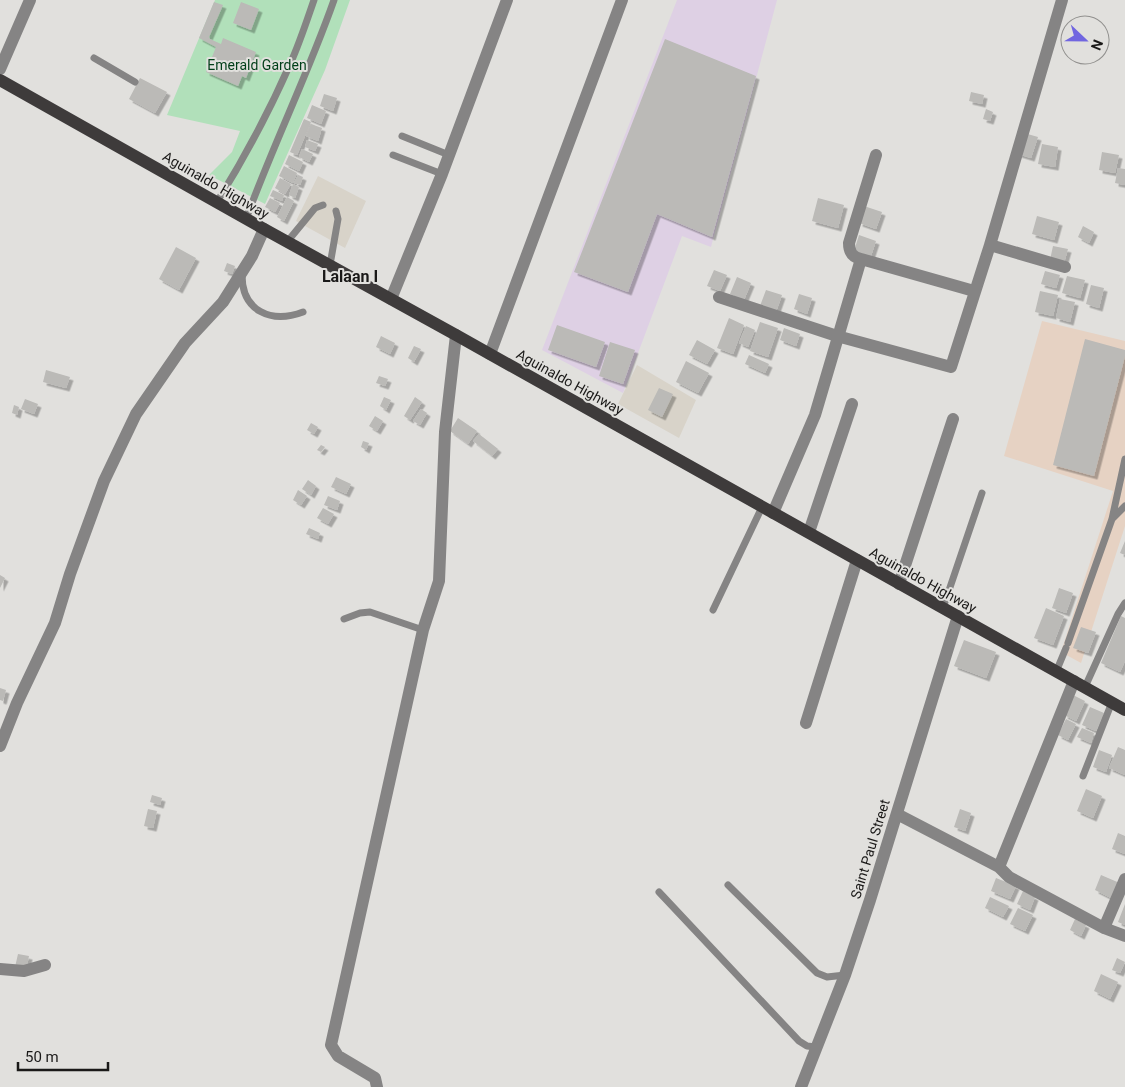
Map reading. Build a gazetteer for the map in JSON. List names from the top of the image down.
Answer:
{
  "streets": {
    "main road": ["Aguinaldo Highway"],
    "street": ["Saint Paul Street"]
  },
  "crossings": [
    ["Aguinaldo Highway", "Saint Paul Street"]
  ],
  "districts": ["Lalaan I"],
  "parks": ["Emerald Garden"],
  "scale_bar": "50 m",
  "north": "right"
}
